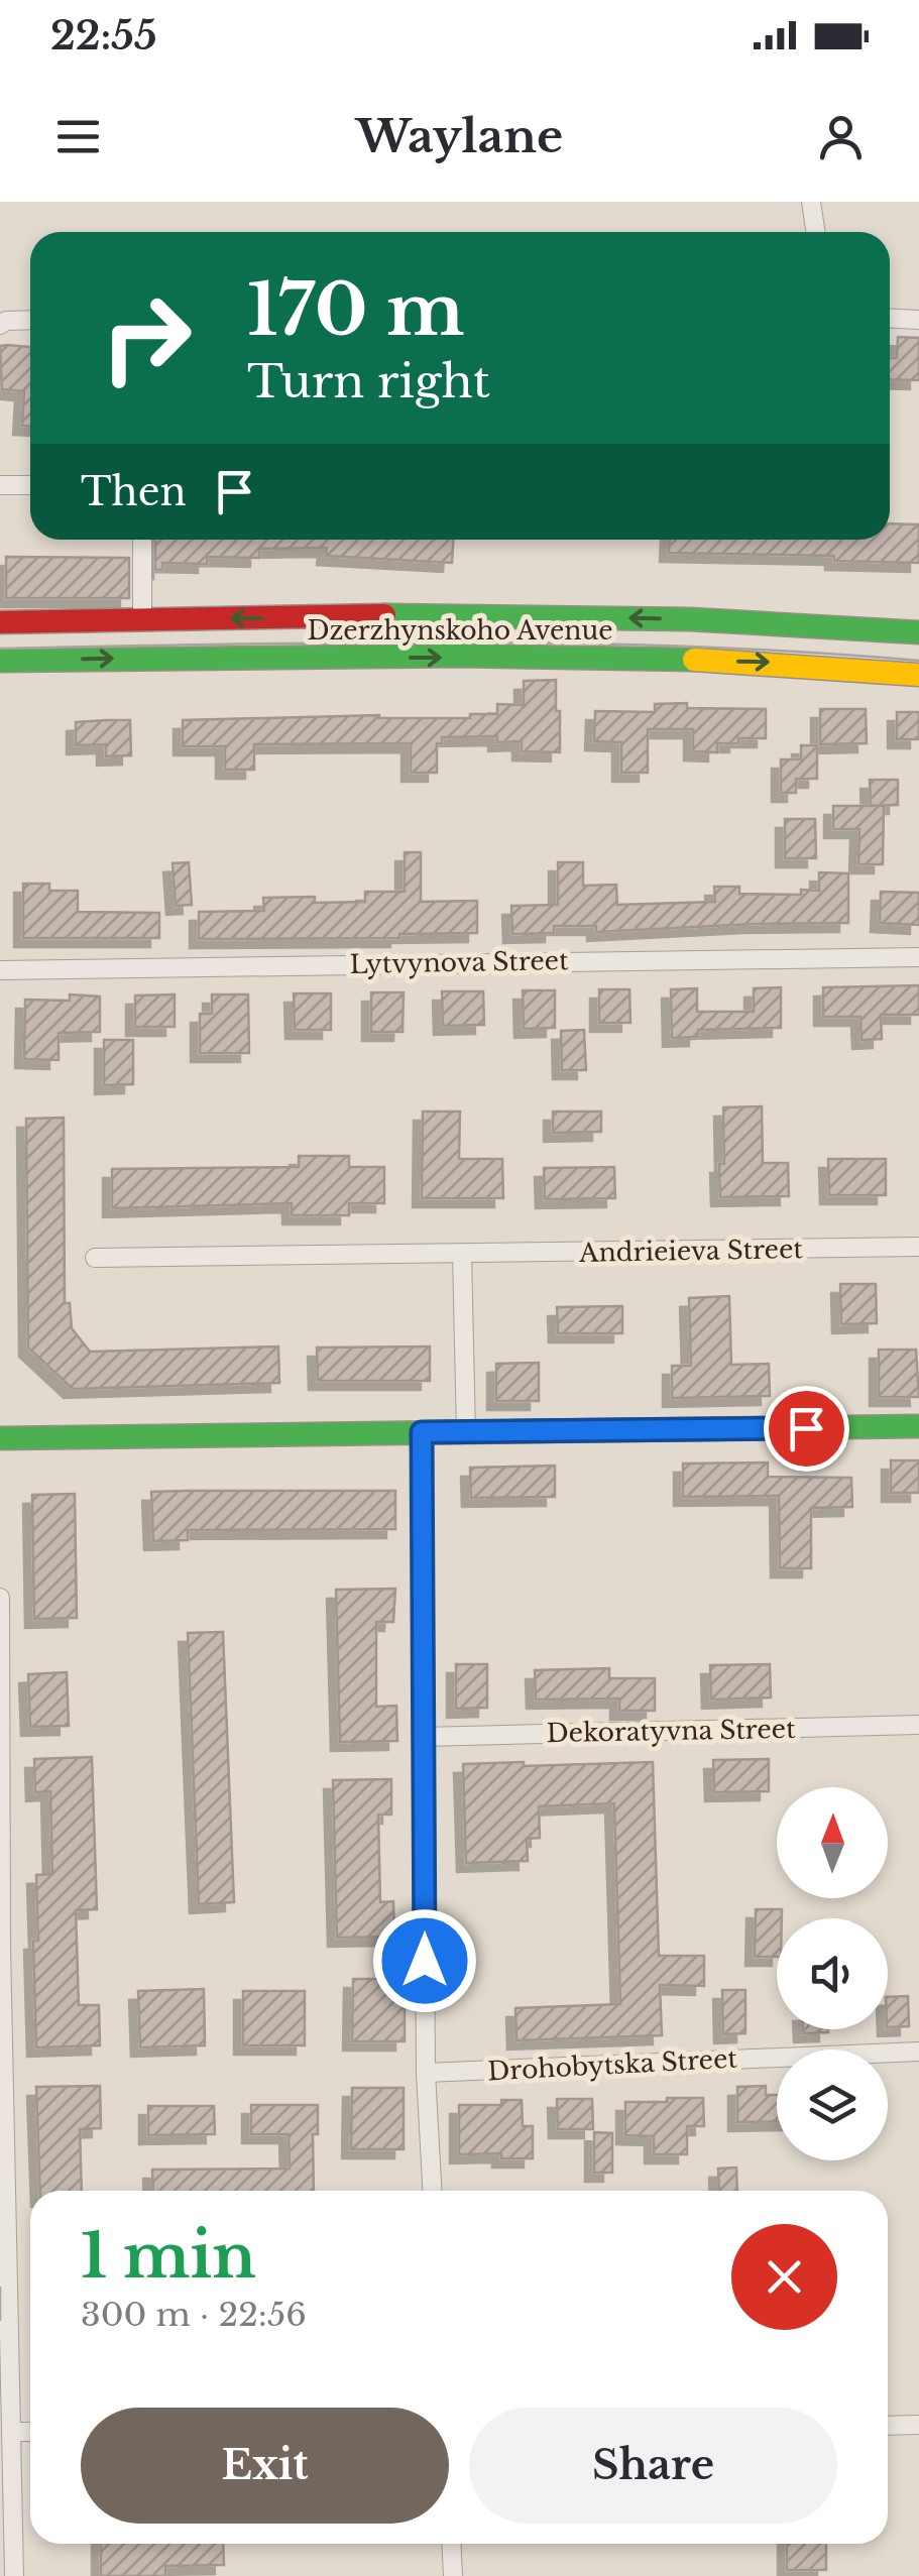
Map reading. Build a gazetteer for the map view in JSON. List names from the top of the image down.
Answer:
{
  "streets": {
    "street": [
      "Dzerzhynskoho Avenue",
      "Lytvynova Street",
      "Andrieieva Street",
      "Dekoratyvna Street",
      "Drohobytska Street"
    ]
  },
  "north": "top",
  "page": {
    "status": "22:55",
    "header": "Waylane",
    "turn": ["170 m", "Turn right"],
    "then": "Then",
    "heading": ["1 min", "300 m · 22:56"],
    "buttons": ["Exit", "Share"]
  }
}
